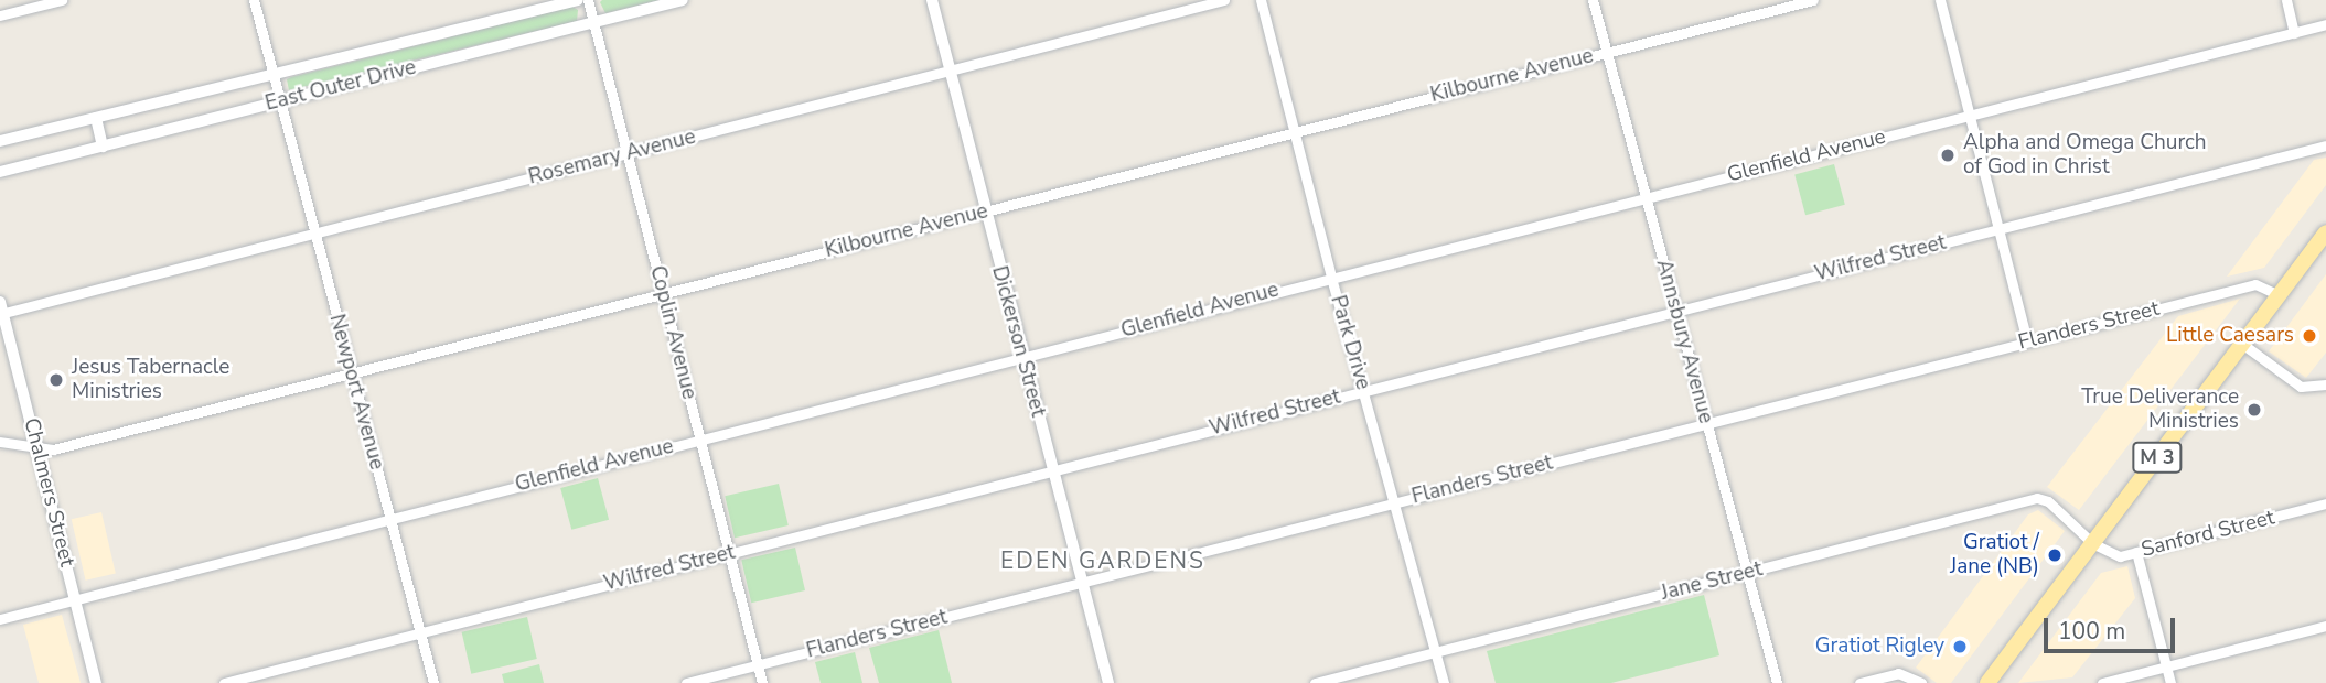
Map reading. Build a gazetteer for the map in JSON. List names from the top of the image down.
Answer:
{
  "streets": {
    "main road": ["M 3"],
    "street": [
      "Kilbourne Avenue",
      "East Outer Drive",
      "Glenfield Avenue",
      "Rosemary Avenue",
      "Wilfred Street",
      "Flanders Street",
      "Coplin Avenue",
      "Dickerson Street",
      "Annsbury Avenue",
      "Park Drive",
      "Newport Avenue",
      "Chalmers Street",
      "Sanford Street",
      "Jane Street"
    ]
  },
  "crossings": [
    ["Kilbourne Avenue", "Coplin Avenue"],
    ["Kilbourne Avenue", "Dickerson Street"],
    ["Kilbourne Avenue", "Annsbury Avenue"],
    ["Kilbourne Avenue", "Park Drive"],
    ["Kilbourne Avenue", "Newport Avenue"],
    ["Kilbourne Avenue", "Chalmers Street"],
    ["East Outer Drive", "Coplin Avenue"],
    ["East Outer Drive", "Newport Avenue"],
    ["Glenfield Avenue", "Coplin Avenue"],
    ["Glenfield Avenue", "Dickerson Street"],
    ["Glenfield Avenue", "Annsbury Avenue"],
    ["Glenfield Avenue", "Park Drive"],
    ["Glenfield Avenue", "Newport Avenue"],
    ["Glenfield Avenue", "Chalmers Street"],
    ["Rosemary Avenue", "Coplin Avenue"],
    ["Rosemary Avenue", "Dickerson Street"],
    ["Rosemary Avenue", "Newport Avenue"],
    ["Rosemary Avenue", "Chalmers Street"],
    ["Wilfred Street", "Coplin Avenue"],
    ["Wilfred Street", "Dickerson Street"],
    ["Wilfred Street", "Annsbury Avenue"],
    ["Wilfred Street", "Park Drive"],
    ["Wilfred Street", "Newport Avenue"],
    ["Flanders Street", "Coplin Avenue"],
    ["Flanders Street", "Dickerson Street"],
    ["Flanders Street", "Annsbury Avenue"],
    ["Flanders Street", "Park Drive"],
    ["Flanders Street", "M 3"],
    ["Annsbury Avenue", "Jane Street"],
    ["Park Drive", "Jane Street"],
    ["M 3", "Sanford Street"],
    ["M 3", "Jane Street"],
    ["Sanford Street", "Jane Street"]
  ],
  "districts": ["EDEN GARDENS"],
  "places": [
    "Alpha and Omega Church of God in Christ",
    "Little Caesars",
    "Jesus Tabernacle Ministries",
    "True Deliverance Ministries",
    "Gratiot / Jane (NB)",
    "Gratiot Rigley"
  ],
  "scale_bar": "100 m"
}
